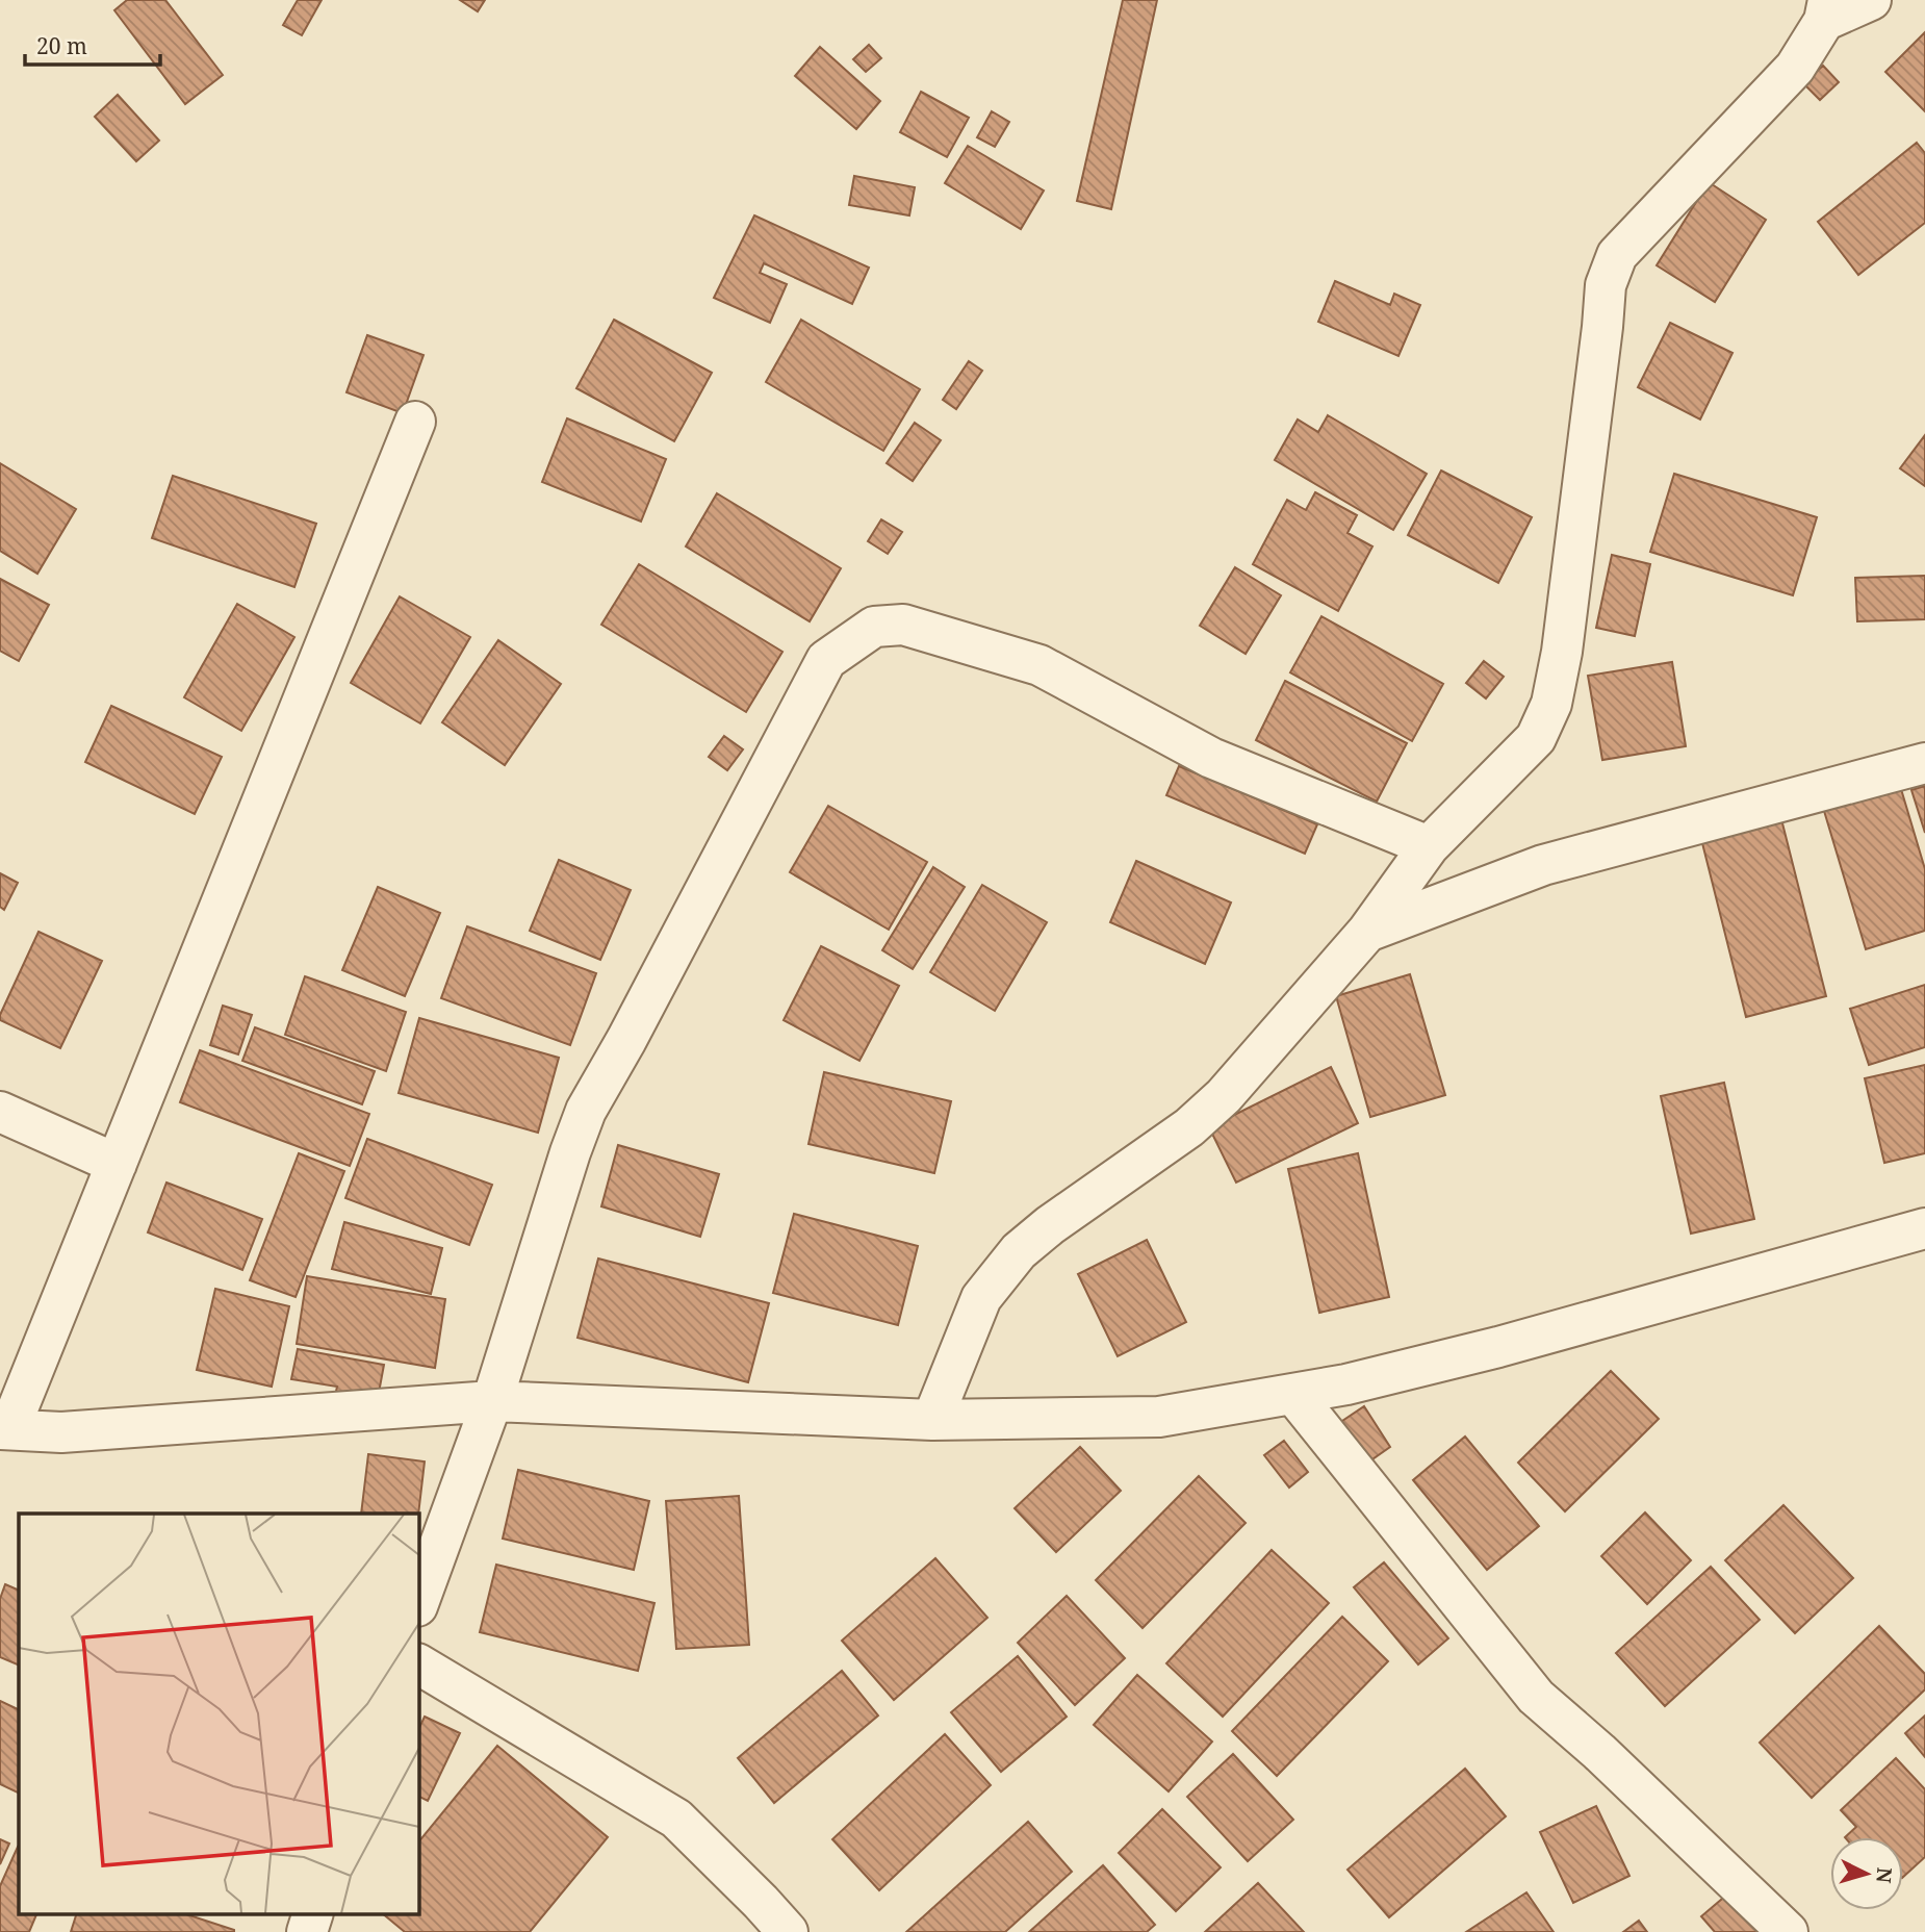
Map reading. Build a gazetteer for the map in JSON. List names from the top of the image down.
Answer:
{
  "scale_bar": "20 m",
  "north": "right"
}
